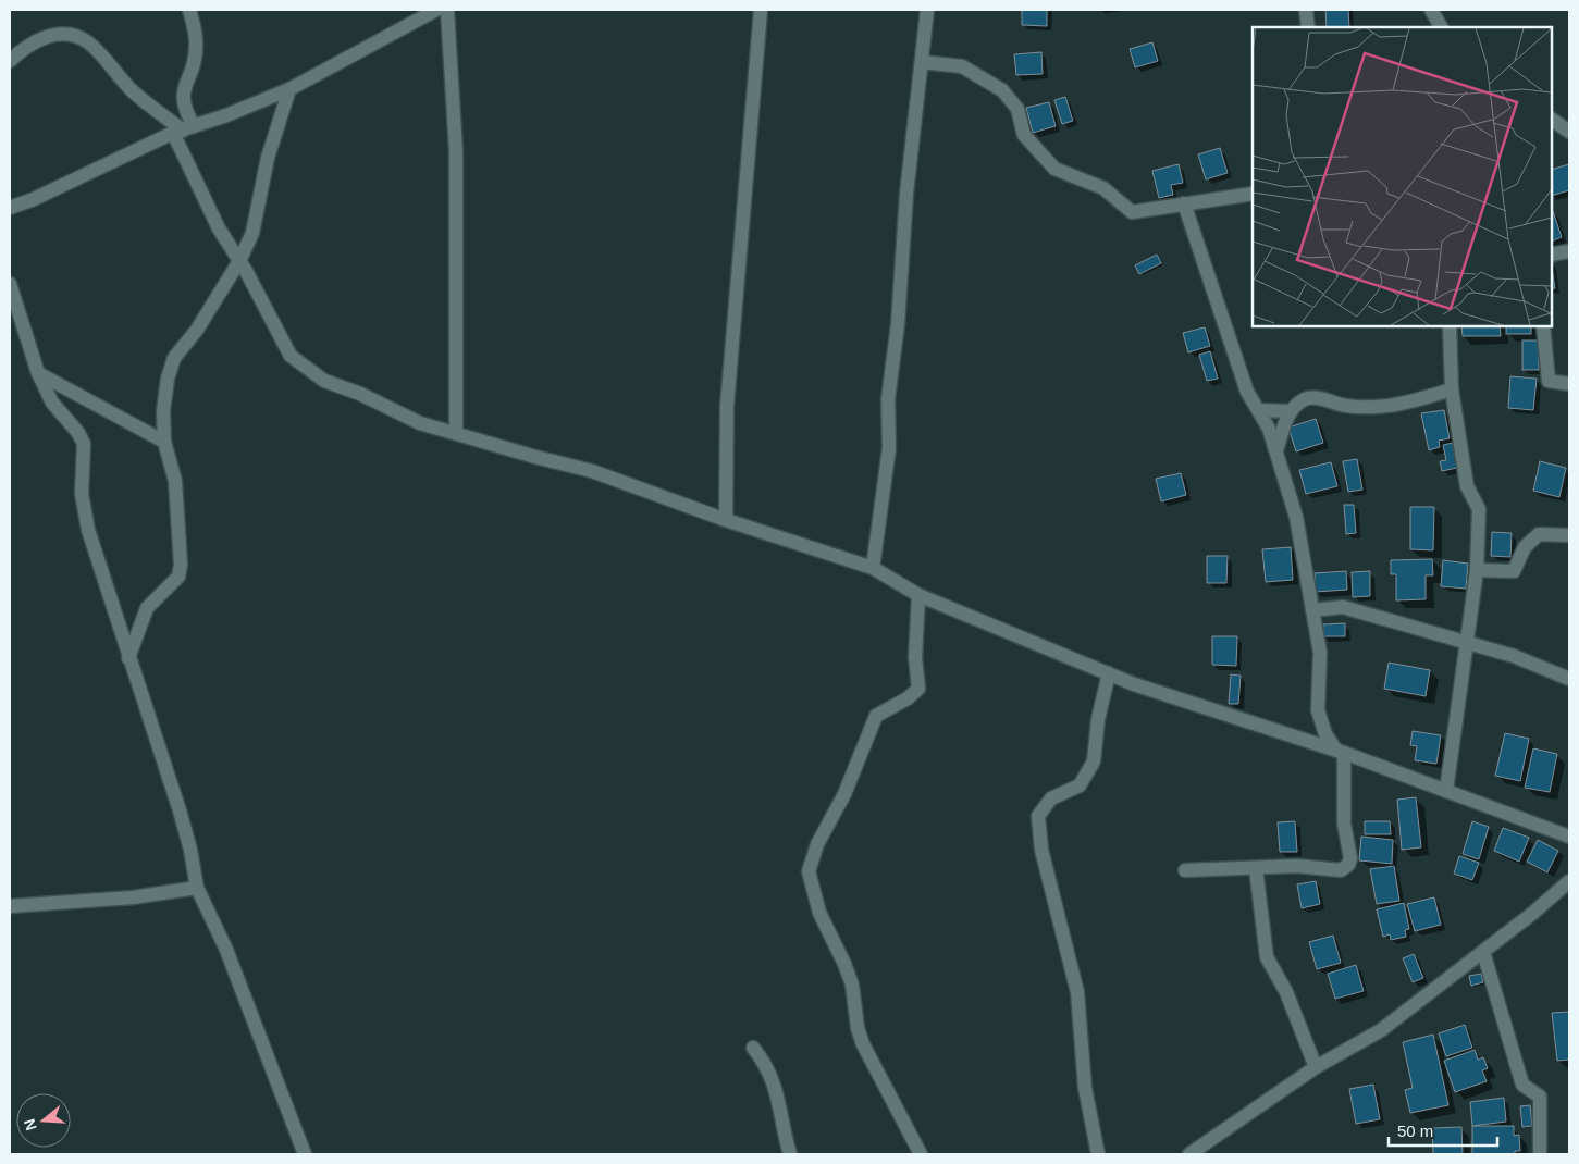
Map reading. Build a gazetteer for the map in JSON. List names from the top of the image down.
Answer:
{
  "scale_bar": "50 m",
  "north": "left"
}
